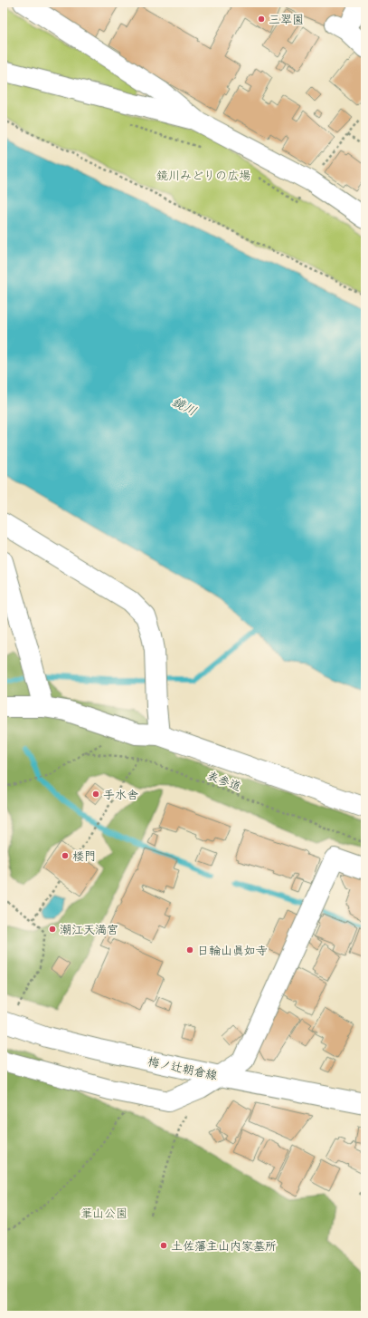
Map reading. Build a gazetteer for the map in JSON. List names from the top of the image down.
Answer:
{
  "streets": {
    "street": ["梅ノ辻朝倉線"],
    "path": ["表参道"]
  },
  "water": ["鏡川"],
  "parks": ["鏡川みどりの広場", "筆山公園"],
  "places": [
    "三翠園",
    "手水舎",
    "楼門",
    "潮江天満宮",
    "日輪山眞如寺",
    "土佐藩主山内家墓所"
  ]
}
